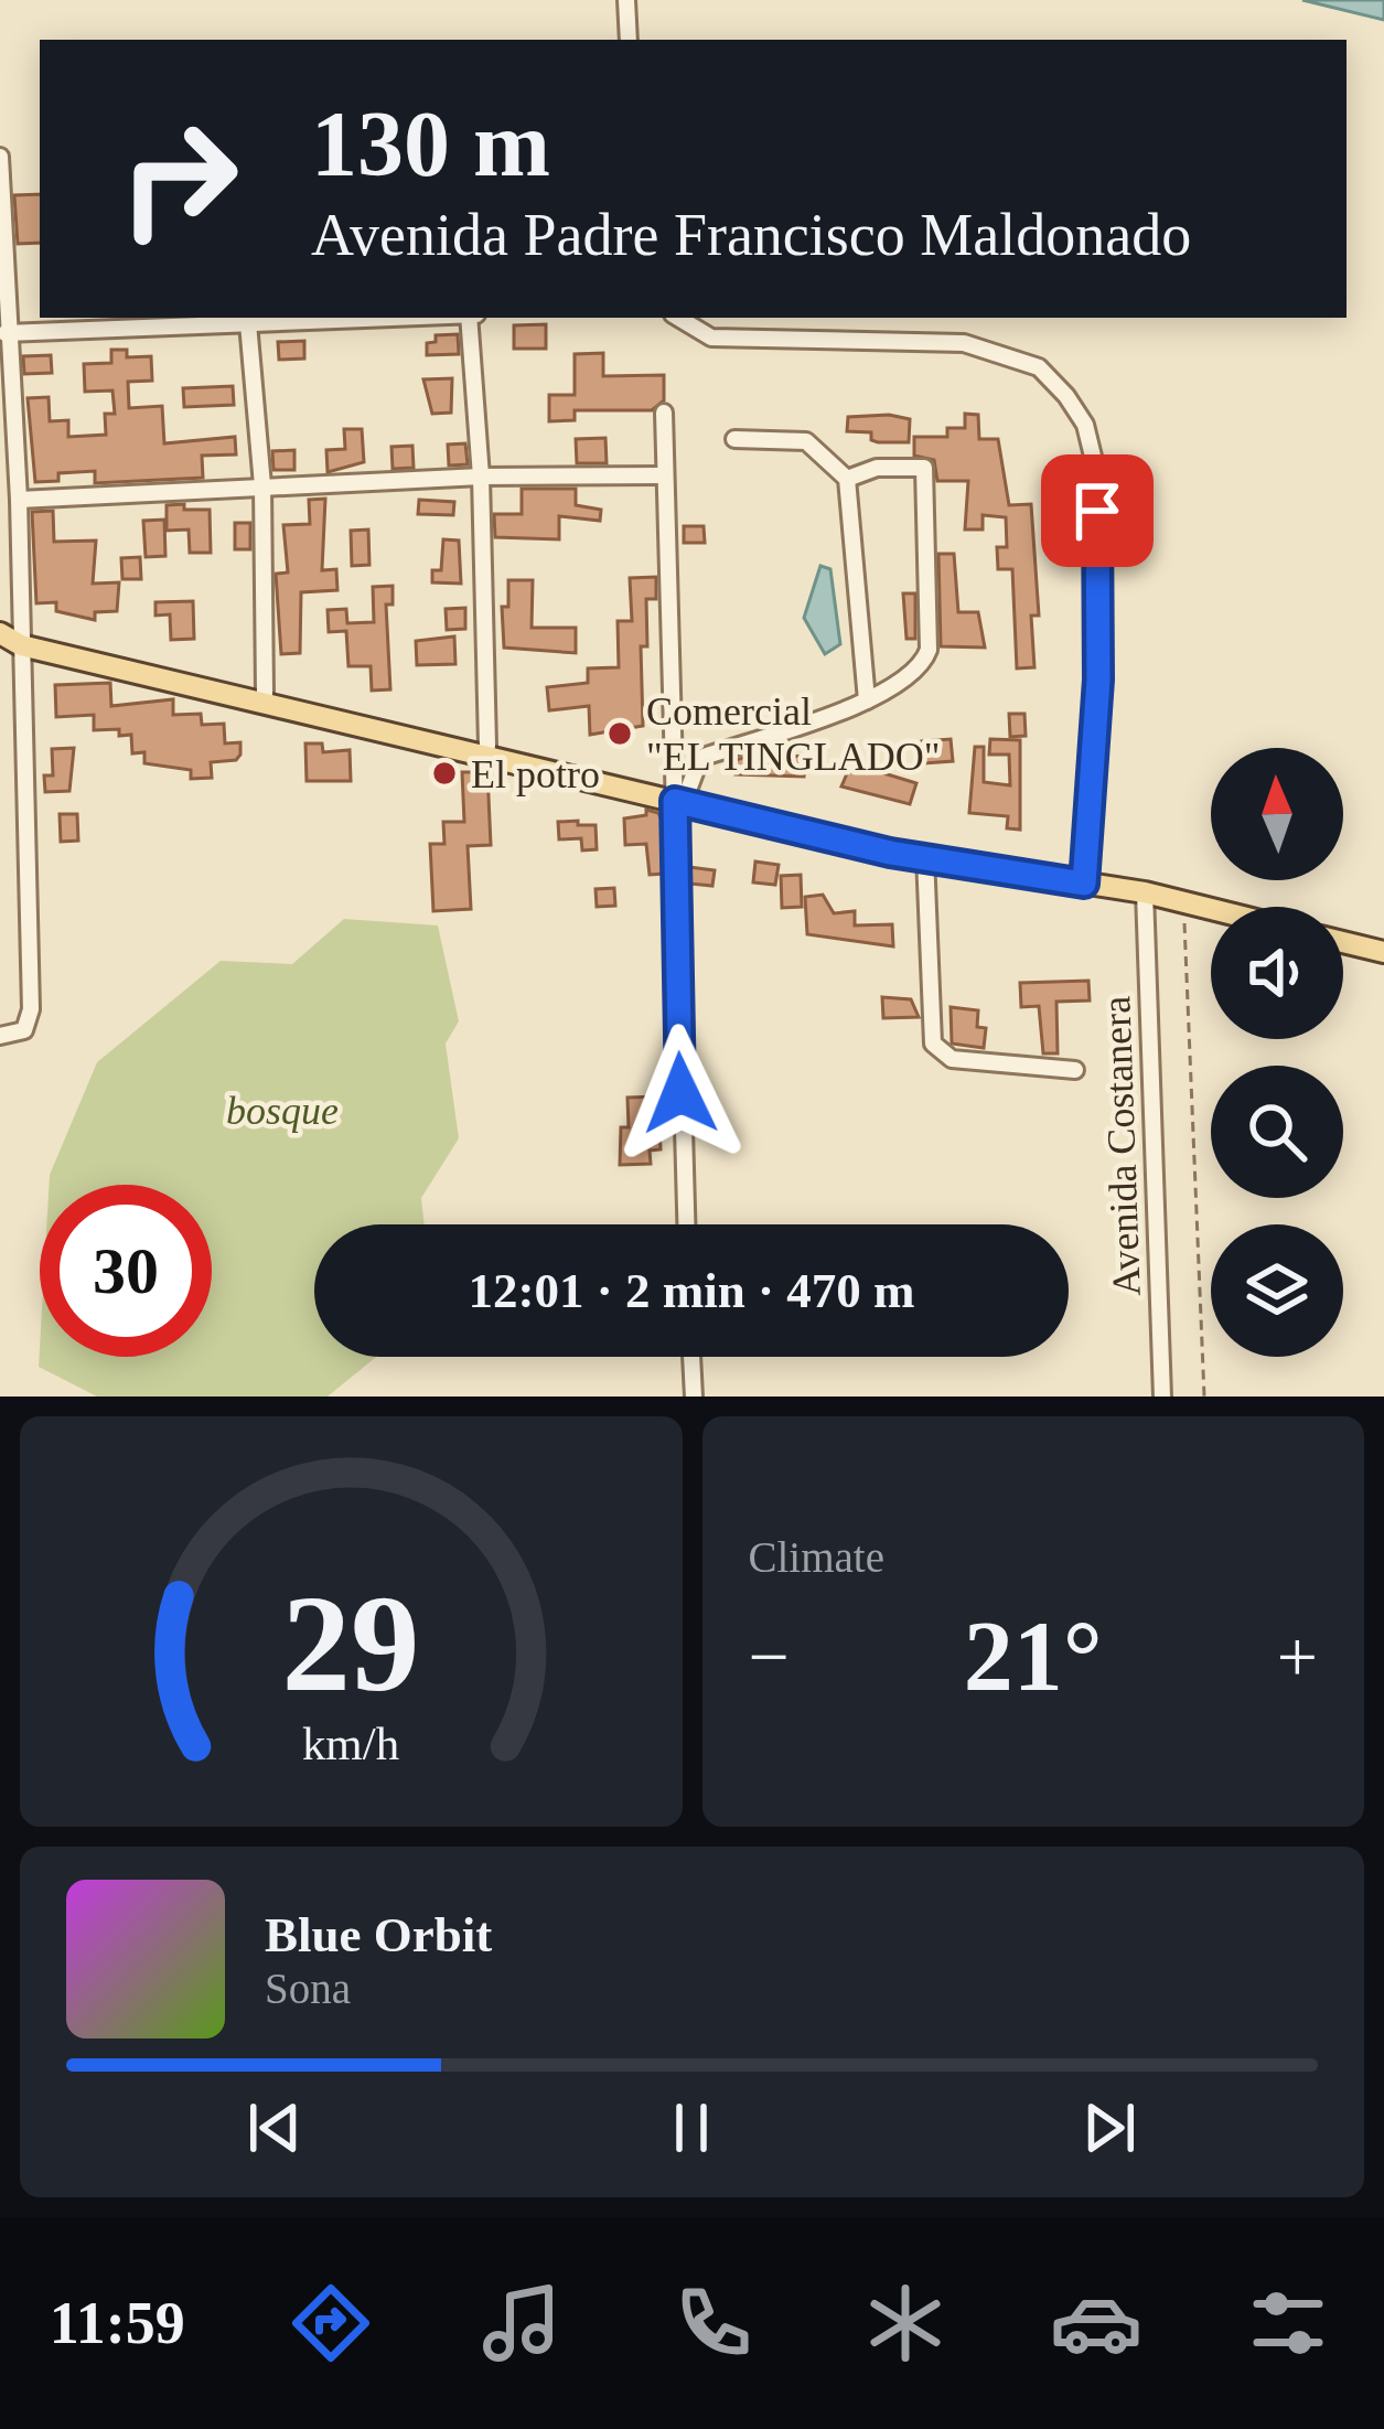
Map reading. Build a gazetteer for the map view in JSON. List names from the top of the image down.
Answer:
{
  "streets": {
    "street": ["Avenida Costanera"]
  },
  "parks": ["bosque"],
  "places": ["Comercial \"EL TINGLADO\"", "El potro"],
  "north": "top",
  "page": {
    "turn": ["130 m", "Avenida Padre Francisco Maldonado"],
    "limit": "30",
    "trip": "12:01 · 2 min · 470 m",
    "tile": "Climate",
    "heat": ["−", "21°", "+"],
    "song": ["Blue Orbit", "Sona"],
    "tabs": "11:59",
    "gauge": ["29", "km/h"]
  }
}
